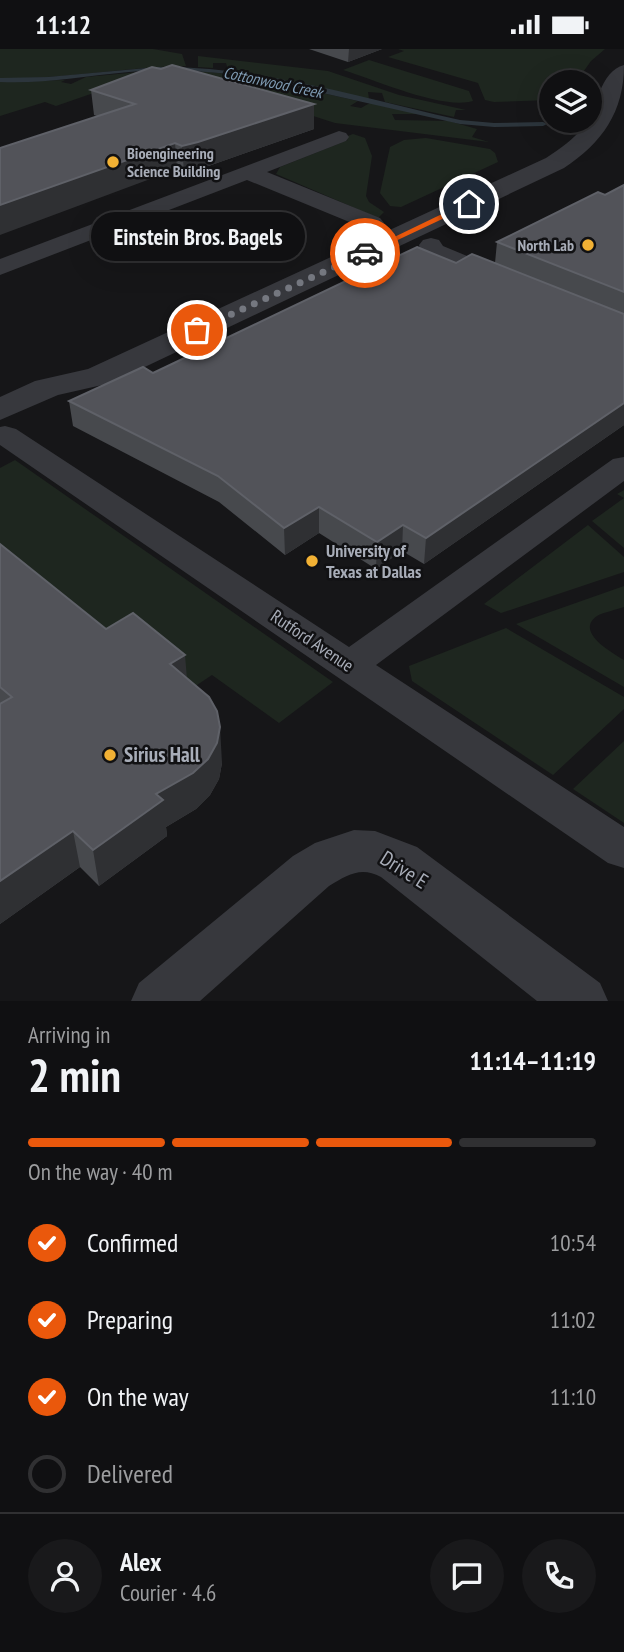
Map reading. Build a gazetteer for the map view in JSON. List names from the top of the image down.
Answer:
{
  "streets": {
    "street": ["Rutford Avenue", "Drive E"]
  },
  "water": ["Cottonwood Creek"],
  "places": [
    "Bioengineering Science Building",
    "North Lab",
    "Einstein Bros. Bagels",
    "University of Texas at Dallas",
    "Sirius Hall"
  ],
  "page": {
    "status": "11:12",
    "bubble": "Einstein Bros. Bagels",
    "heading": ["2 min", "Arriving in", "11:14–11:19"],
    "panel": ["Alex", "Courier · 4.6"],
    "bar": "On the way · 40 m",
    "list": [
      ["Confirmed", "10:54"],
      ["Preparing", "11:02"],
      ["On the way", "11:10"],
      "Delivered"
    ]
  }
}
